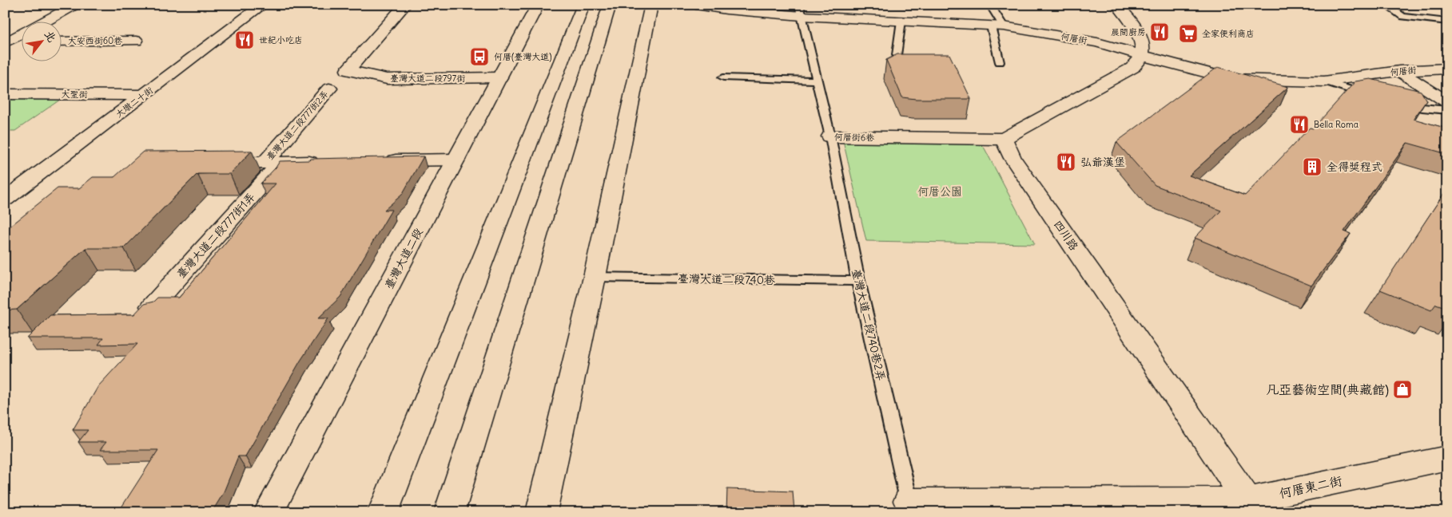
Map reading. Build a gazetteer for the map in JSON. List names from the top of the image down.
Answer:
{
  "streets": {
    "street": [
      "何厝街",
      "大安西街60巷",
      "臺灣大道二段797街",
      "大聖街",
      "大墩二十街",
      "臺灣大道二段777街2弄",
      "何厝街6巷",
      "臺灣大道二段777街1弄",
      "四川路",
      "臺灣大道二段",
      "何厝東二街"
    ],
    "lane": ["臺灣大道二段740巷", "臺灣大道二段740巷2弄"]
  },
  "crossings": [
    ["何厝街", "何厝街6巷"],
    ["臺灣大道二段797街", "臺灣大道二段"],
    ["大聖街", "大墩二十街"],
    ["臺灣大道二段777街2弄", "臺灣大道二段777街1弄"],
    ["何厝街6巷", "四川路"],
    ["何厝街6巷", "臺灣大道二段740巷2弄"],
    ["四川路", "何厝東二街"],
    ["臺灣大道二段740巷", "臺灣大道二段740巷2弄"],
    ["臺灣大道二段740巷2弄", "何厝東二街"]
  ],
  "parks": ["何厝公園"],
  "places": {
    "restaurant": [
      "晨間廚房",
      "世紀小吃店",
      "Bella Roma",
      "弘爺漢堡"
    ],
    "supermarket": ["全家便利商店"],
    "bus stop": ["何厝(臺灣大道)"],
    "building": ["全得獎程式"],
    "shop": ["凡亞藝術空間(典藏館)"]
  },
  "north": "top right"
}
